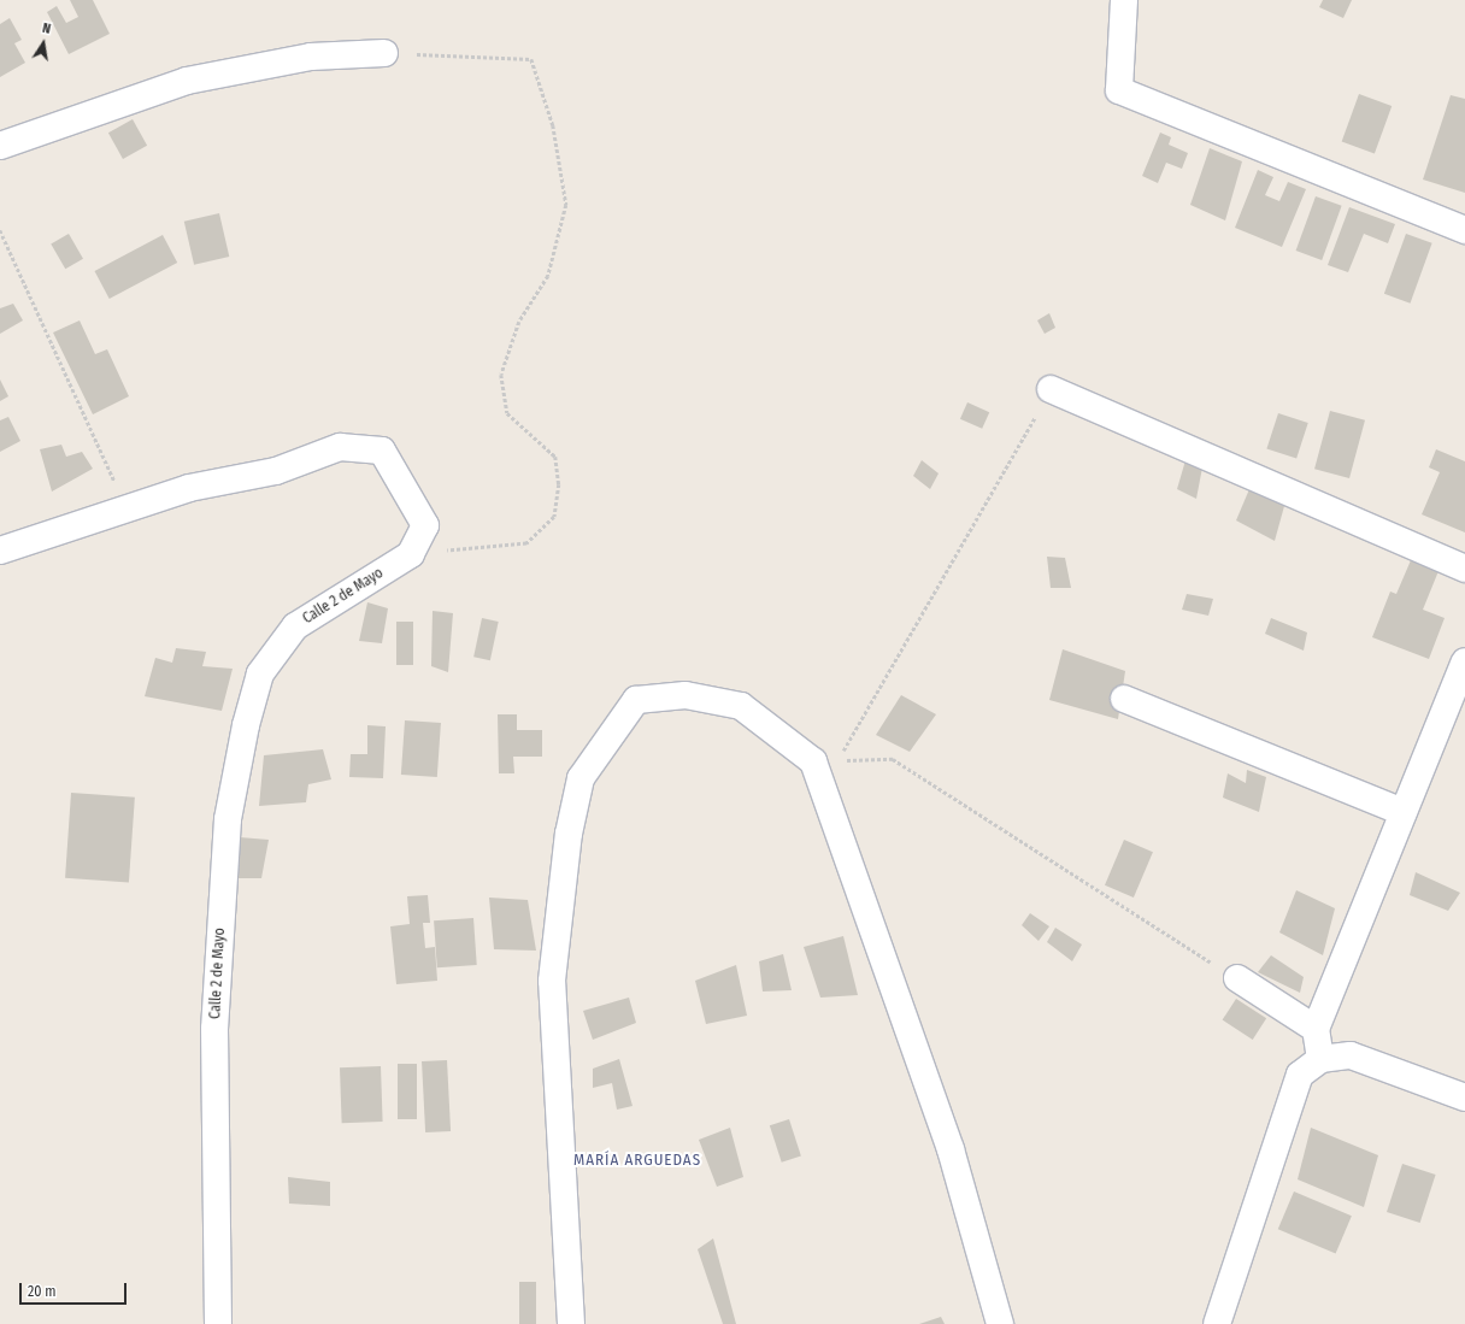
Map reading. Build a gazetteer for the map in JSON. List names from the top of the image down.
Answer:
{
  "streets": {
    "street": ["Calle 2 de Mayo"]
  },
  "districts": ["MARÍA ARGUEDAS"],
  "scale_bar": "20 m",
  "north": "top"
}
